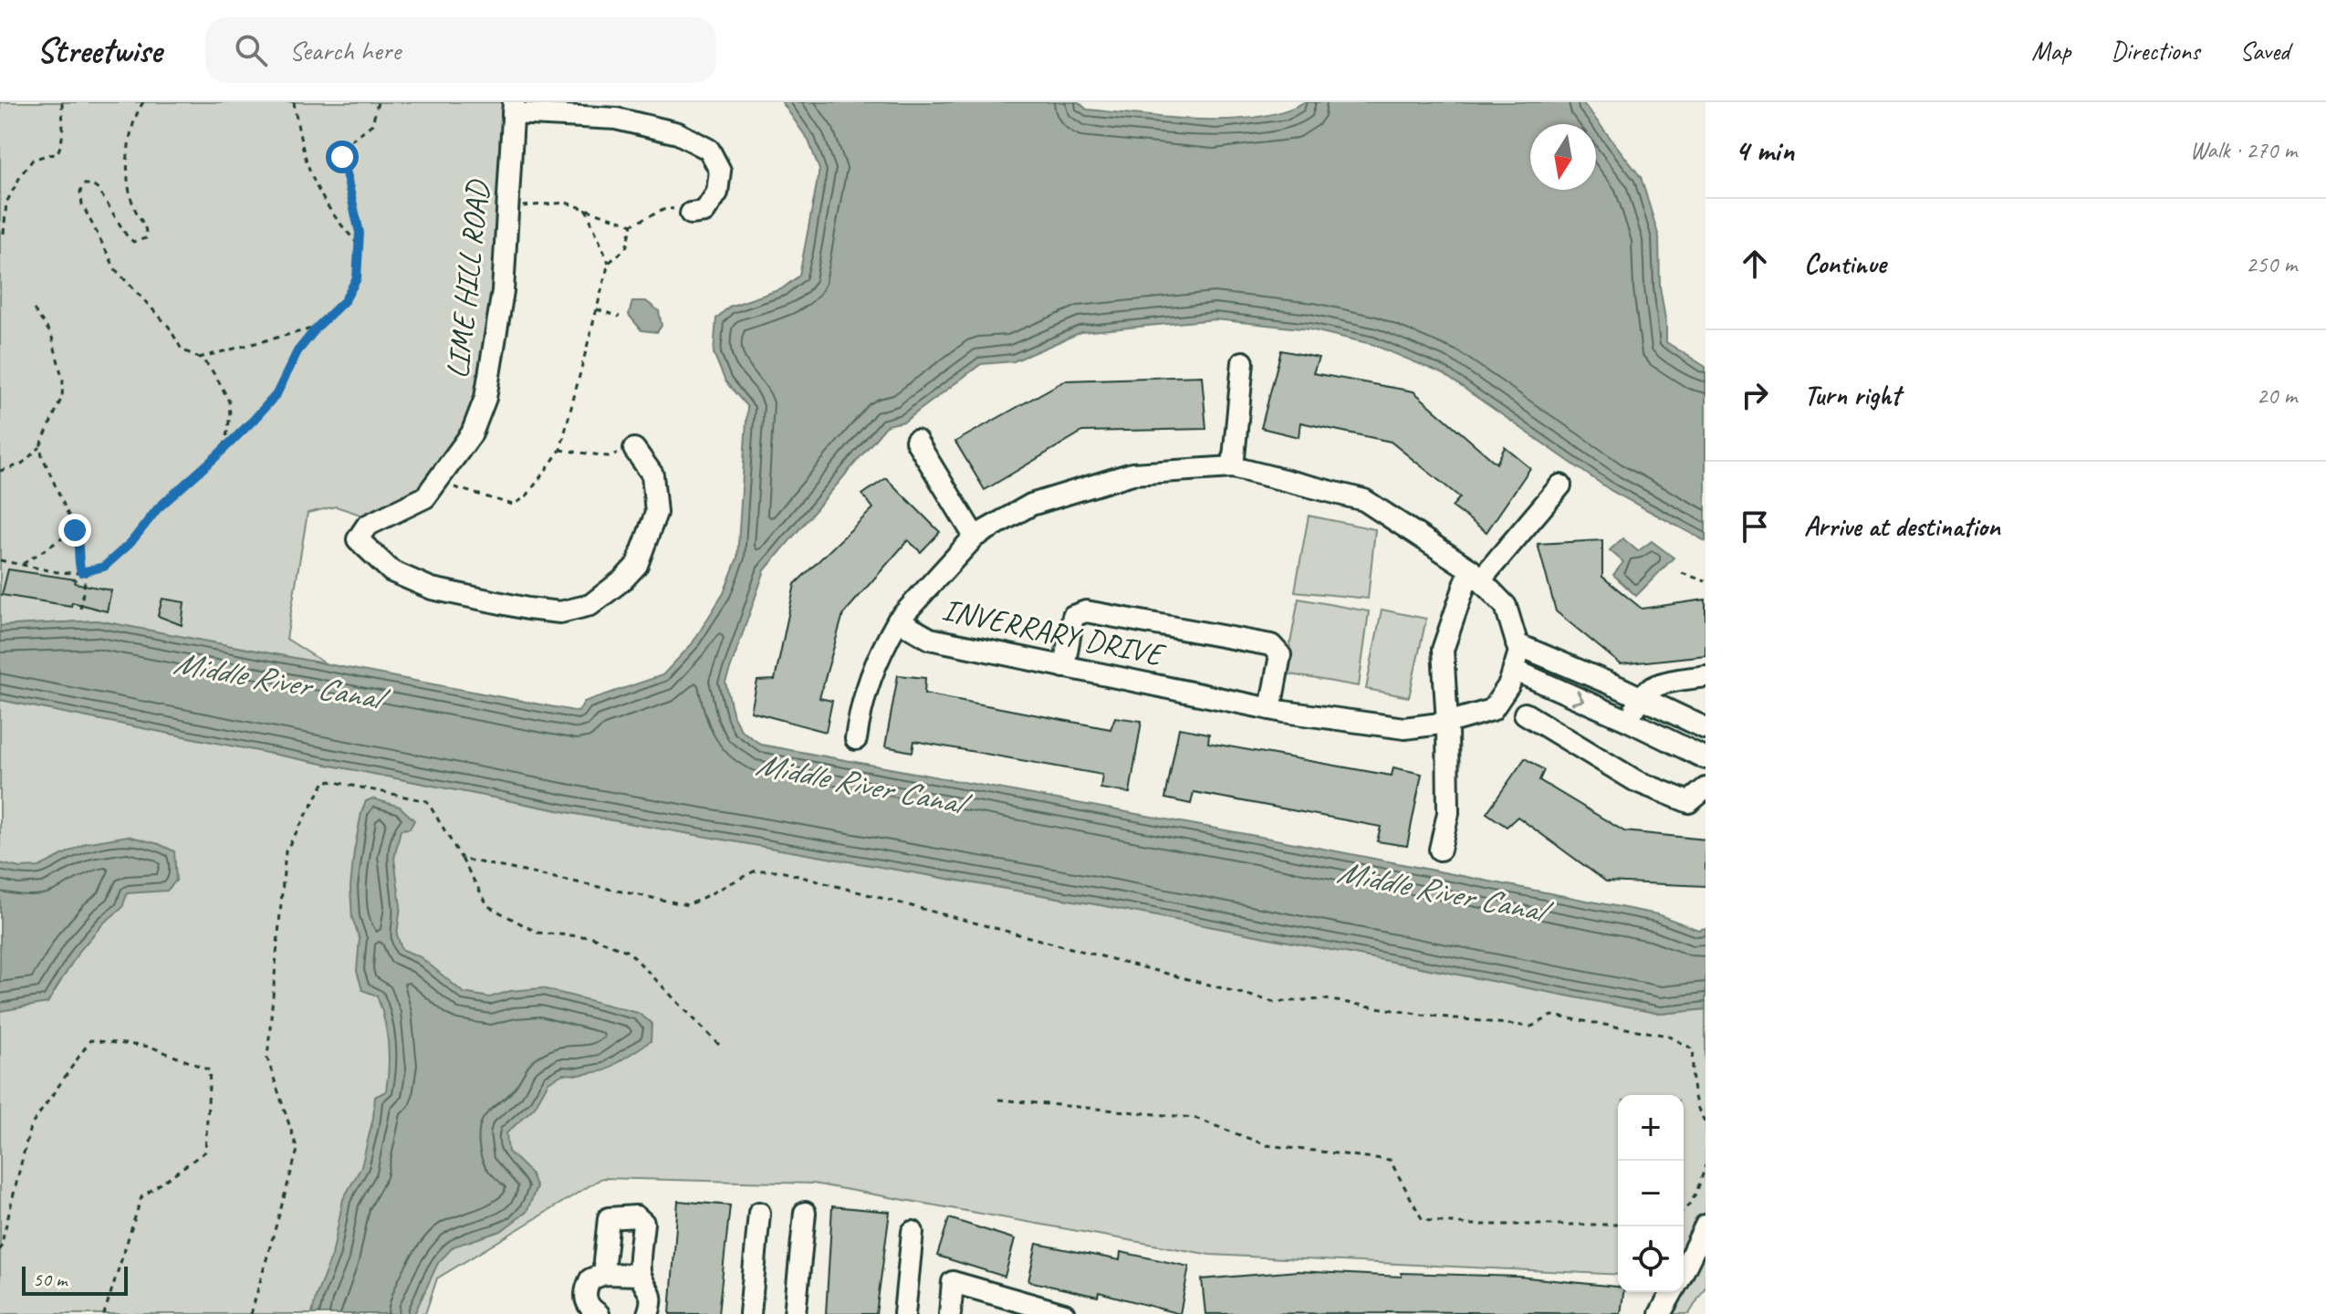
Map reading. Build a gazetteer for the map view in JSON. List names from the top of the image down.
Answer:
{
  "streets": {
    "street": ["LIME HILL ROAD", "INVERRARY DRIVE"]
  },
  "water": ["Middle River Canal"],
  "scale_bar": "50 m",
  "north": "bottom",
  "page": {
    "header": "Streetwise",
    "search": "Search here",
    "nav": ["Map", "Directions", "Saved"],
    "heading": ["4 min", "Walk · 270 m"],
    "list": [
      ["Continue", "250 m"],
      ["Turn right", "20 m"],
      "Arrive at destination"
    ],
    "map_buttons": ["+", "−"],
    "scale": "50 m"
  }
}
